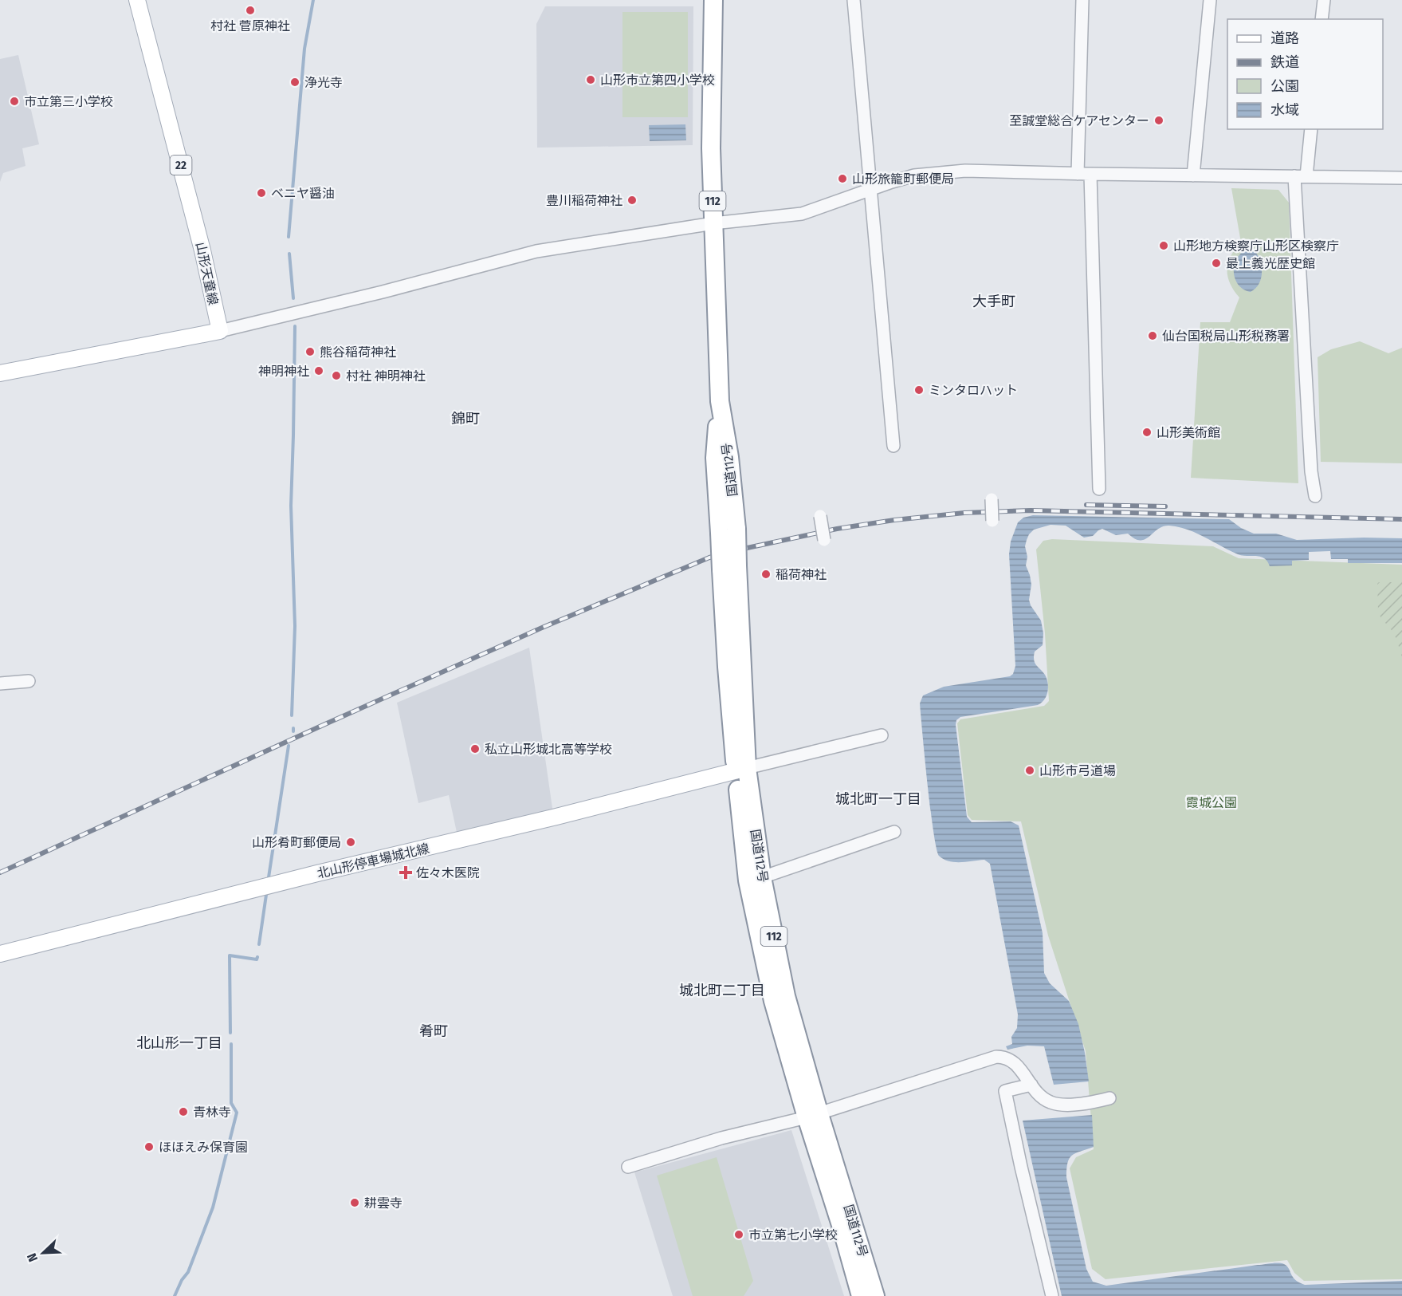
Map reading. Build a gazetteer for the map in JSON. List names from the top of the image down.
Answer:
{
  "streets": {
    "highway": ["112", "国道112号"],
    "main road": ["22", "山形天童線", "北山形停車場城北線"]
  },
  "crossings": [
    ["国道112号", "北山形停車場城北線"]
  ],
  "districts": [
    "大手町",
    "錦町",
    "城北町一丁目",
    "城北町二丁目",
    "肴町",
    "北山形一丁目"
  ],
  "parks": ["霞城公園"],
  "places": {
    "other": [
      "村社 菅原神社",
      "山形市立第四小学校",
      "浄光寺",
      "市立第三小学校",
      "至誠堂総合ケアセンター",
      "山形旅籠町郵便局",
      "ベニヤ醤油",
      "豊川稲荷神社",
      "山形地方検察庁山形区検察庁",
      "最上義光歴史館",
      "仙台国税局山形税務署",
      "熊谷稲荷神社",
      "神明神社",
      "村社 神明神社",
      "ミンタロハット",
      "山形美術館",
      "稲荷神社",
      "私立山形城北高等学校",
      "山形市弓道場",
      "山形肴町郵便局",
      "青林寺",
      "ほほえみ保育園",
      "耕雲寺",
      "市立第七小学校"
    ],
    "health": ["佐々木医院"]
  },
  "legend": [
    "道路",
    "鉄道",
    "公園",
    "水域"
  ],
  "north": "bottom left"
}
